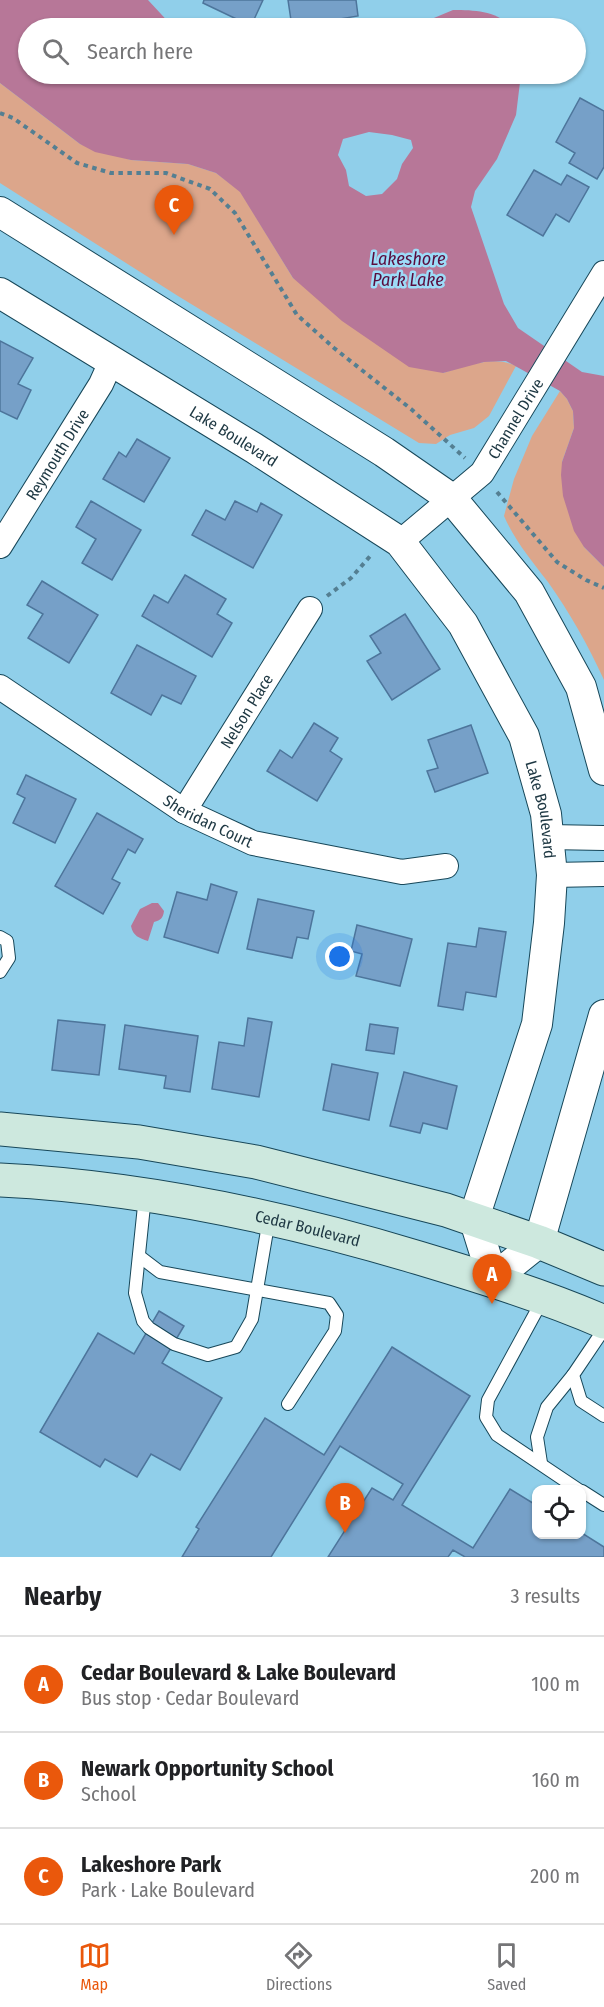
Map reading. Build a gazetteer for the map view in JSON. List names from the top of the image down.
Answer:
{
  "streets": {
    "main road": ["Cedar Boulevard"],
    "street": [
      "Channel Drive",
      "Lake Boulevard",
      "Reymouth Drive",
      "Nelson Place",
      "Sheridan Court"
    ]
  },
  "crossings": [
    ["Channel Drive", "Lake Boulevard"],
    ["Lake Boulevard", "Reymouth Drive"],
    ["Nelson Place", "Sheridan Court"]
  ],
  "water": ["Lakeshore Park Lake"],
  "page": {
    "search": "Search here",
    "pins": ["C", "A", "B"],
    "heading": ["Nearby", "3 results"],
    "list": [
      {
        "mark": "A",
        "name": "Cedar Boulevard & Lake Boulevard",
        "note": "Bus stop · Cedar Boulevard",
        "value": "100 m"
      },
      {
        "mark": "B",
        "name": "Newark Opportunity School",
        "note": "School",
        "value": "160 m"
      },
      {
        "mark": "C",
        "name": "Lakeshore Park",
        "note": "Park · Lake Boulevard",
        "value": "200 m"
      }
    ],
    "nav": ["Map", "Directions", "Saved"]
  }
}
